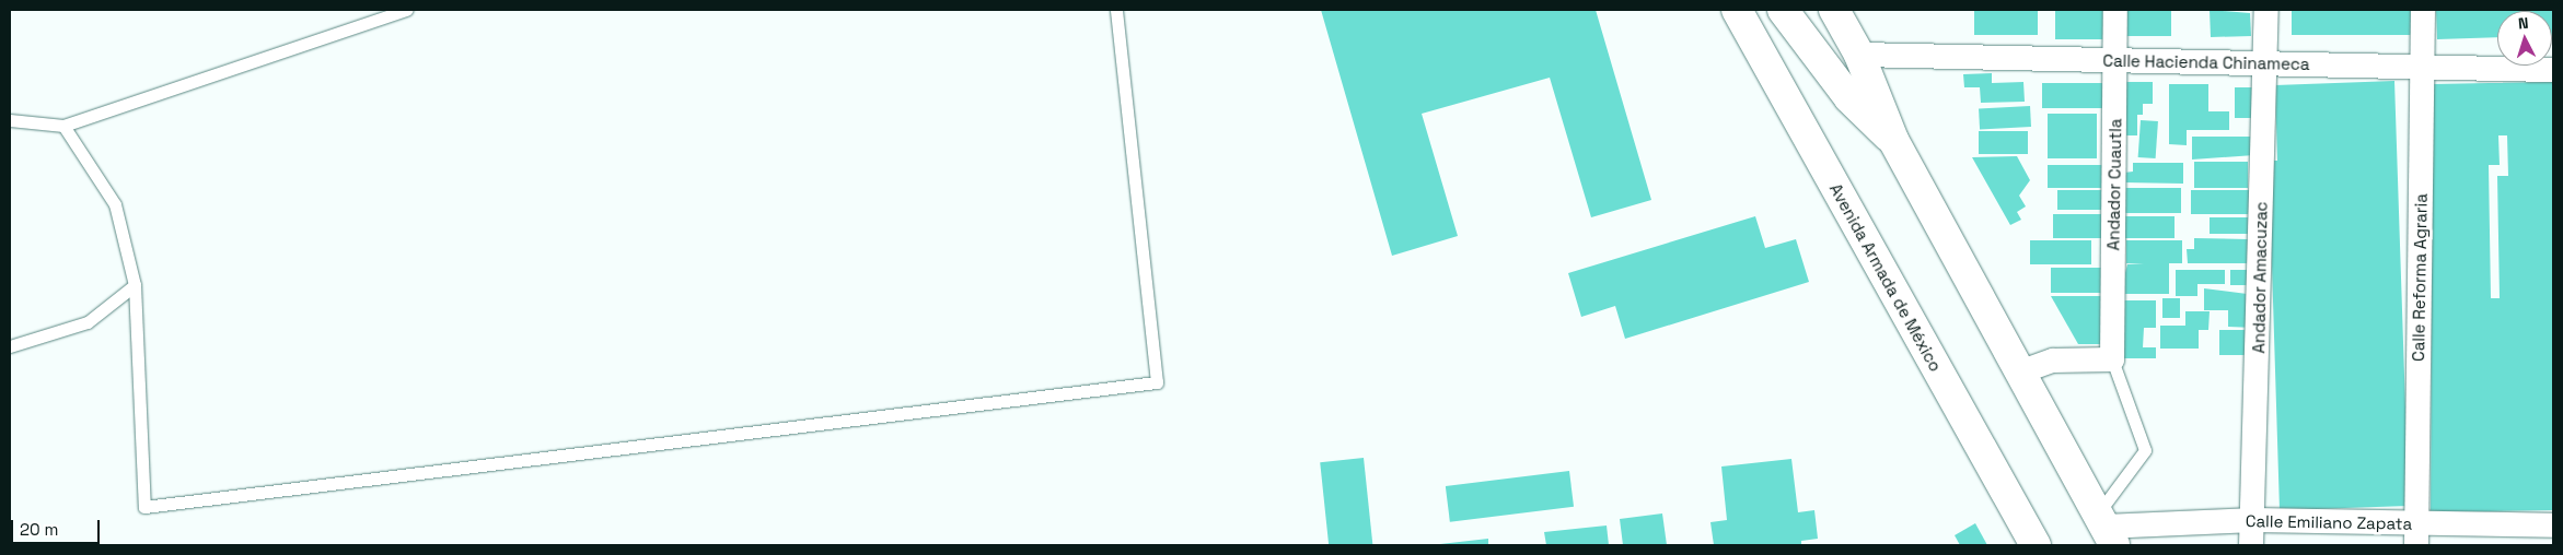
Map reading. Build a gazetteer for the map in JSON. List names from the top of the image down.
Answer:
{
  "streets": {
    "main road": ["Avenida Armada de México"],
    "street": [
      "Calle Hacienda Chinameca",
      "Andador Cuautla",
      "Andador Amacuzac",
      "Calle Reforma Agraria",
      "Calle Emiliano Zapata"
    ]
  },
  "crossings": [
    ["Calle Hacienda Chinameca", "Andador Cuautla"],
    ["Calle Hacienda Chinameca", "Andador Amacuzac"],
    ["Calle Hacienda Chinameca", "Calle Reforma Agraria"],
    ["Andador Cuautla", "Calle Emiliano Zapata"],
    ["Andador Amacuzac", "Calle Emiliano Zapata"],
    ["Calle Reforma Agraria", "Calle Emiliano Zapata"]
  ],
  "scale_bar": "20 m",
  "north": "top"
}
